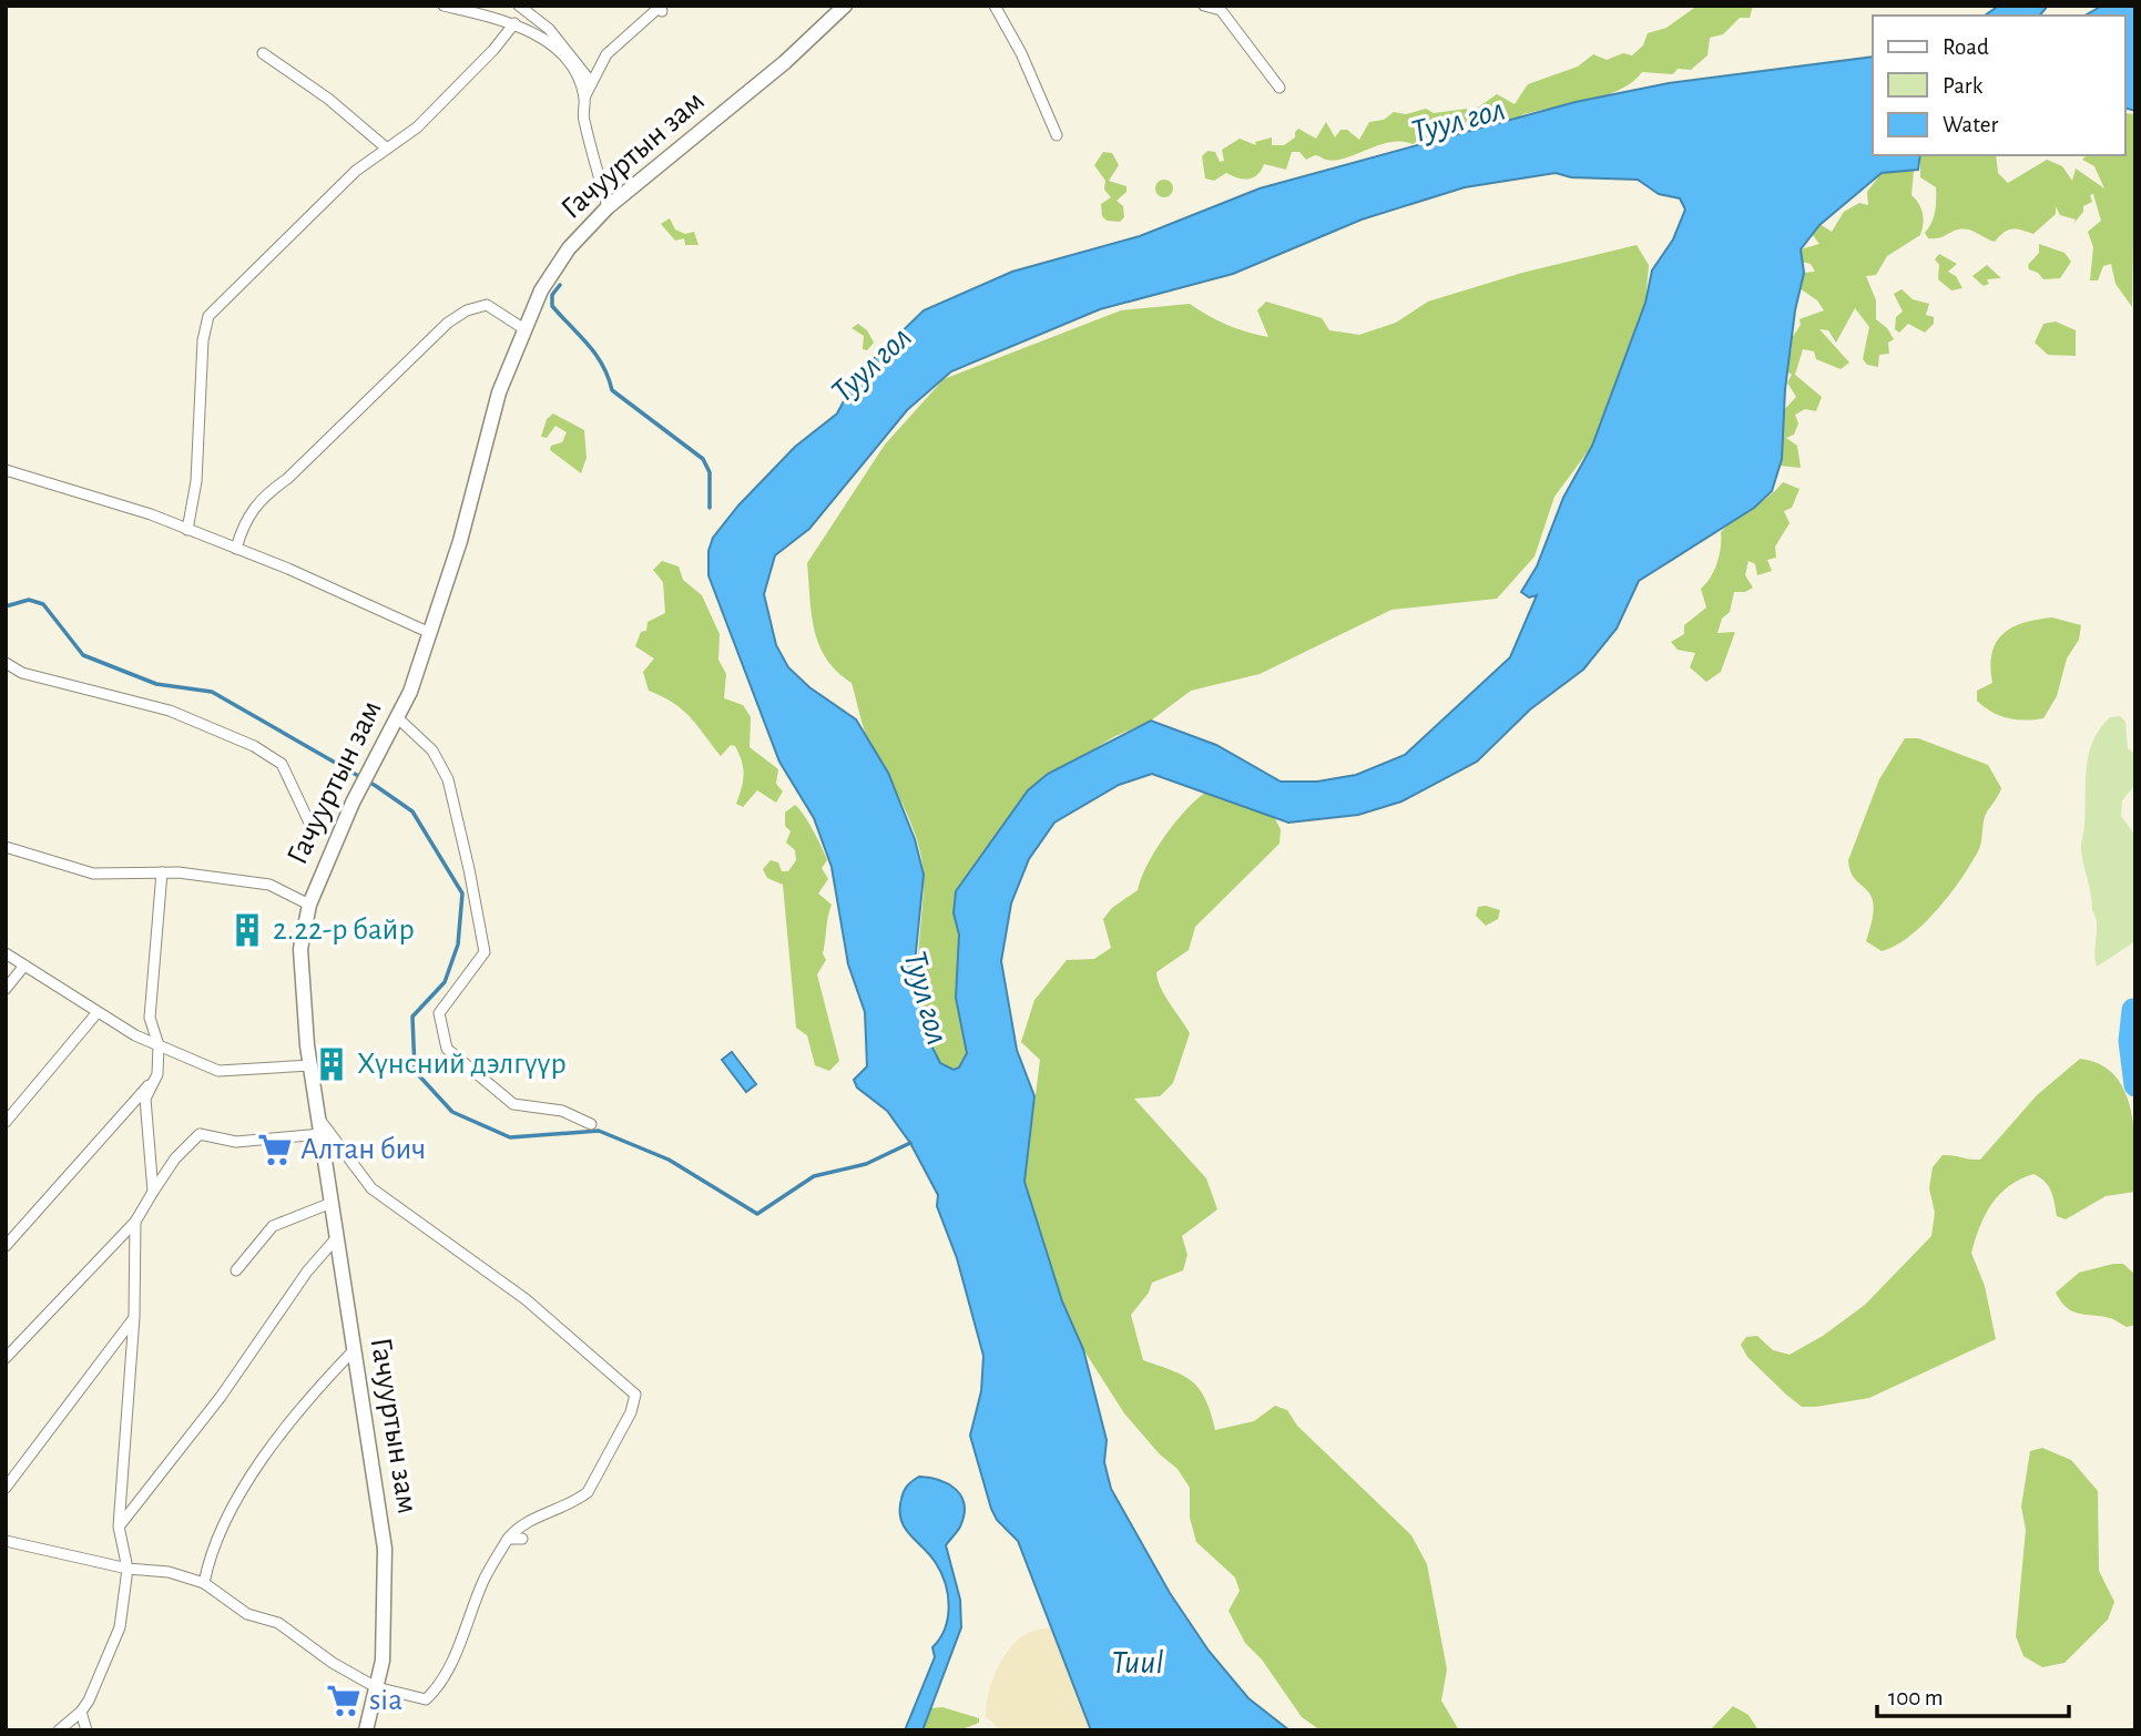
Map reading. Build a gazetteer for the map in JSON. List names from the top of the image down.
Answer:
{
  "streets": {
    "main road": ["Гачууртын зам"]
  },
  "water": ["Туул гол", "Tuul"],
  "places": {
    "building": ["2.22-р байр", "Хүнсний дэлгүүр"],
    "supermarket": ["Алтан бич", "sia"]
  },
  "legend": ["Road", "Park", "Water"],
  "scale_bar": "100 m"
}
